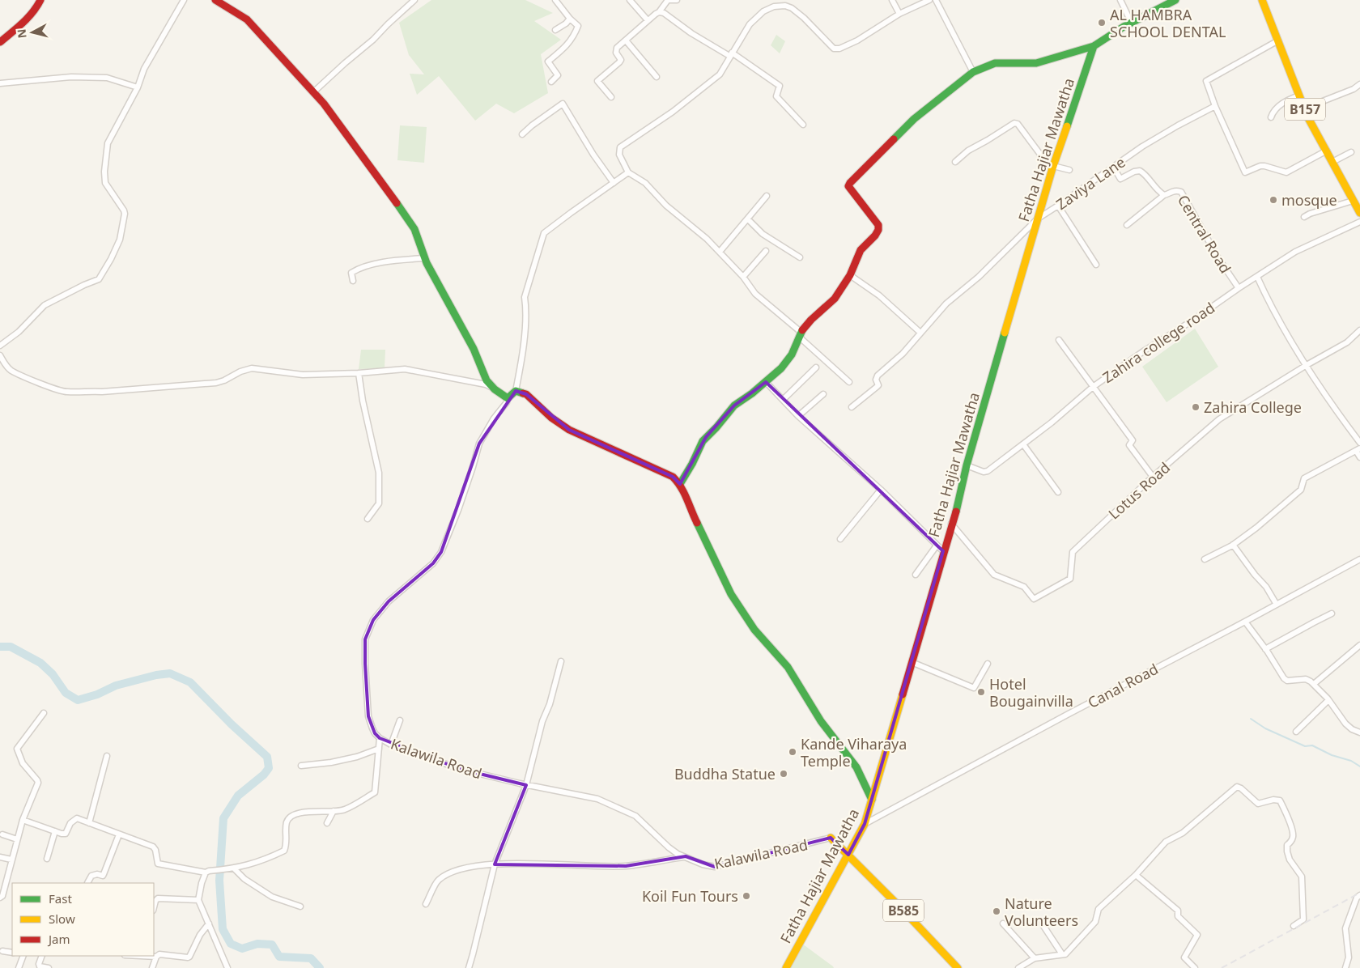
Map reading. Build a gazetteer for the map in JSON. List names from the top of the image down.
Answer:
{
  "streets": {
    "street": [
      "B157",
      "Fatha Hajiar Mawatha",
      "Zaviya Lane",
      "Central Road",
      "Zahira college road",
      "Lotus Road",
      "Canal Road",
      "Kalawila Road",
      "B585"
    ]
  },
  "crossings": [
    ["Fatha Hajiar Mawatha", "Zaviya Lane"],
    ["Fatha Hajiar Mawatha", "Zahira college road"],
    ["Fatha Hajiar Mawatha", "Lotus Road"],
    ["Fatha Hajiar Mawatha", "Canal Road"],
    ["Fatha Hajiar Mawatha", "B585"],
    ["Zaviya Lane", "Central Road"],
    ["Central Road", "Zahira college road"],
    ["Kalawila Road", "B585"]
  ],
  "places": [
    "AL HAMBRA SCHOOL DENTAL",
    "mosque",
    "Zahira College",
    "Hotel Bougainvilla",
    "Kande Viharaya Temple",
    "Buddha Statue",
    "Koil Fun Tours",
    "Nature Volunteers"
  ],
  "legend": ["Fast", "Slow", "Jam"],
  "north": "left"
}
